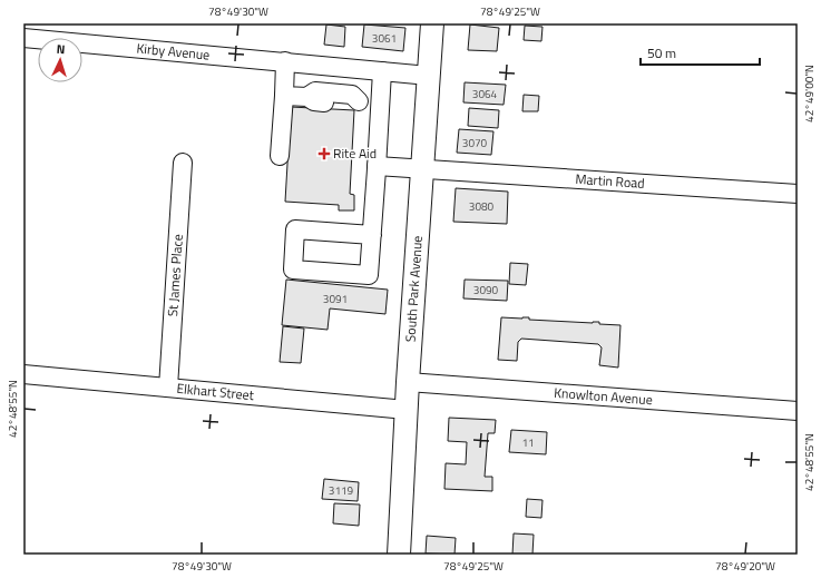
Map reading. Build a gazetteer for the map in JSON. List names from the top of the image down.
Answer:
{
  "streets": {
    "main road": ["South Park Avenue"],
    "street": [
      "Kirby Avenue",
      "Martin Road",
      "St James Place",
      "Elkhart Street",
      "Knowlton Avenue"
    ]
  },
  "crossings": [
    ["Kirby Avenue", "South Park Avenue"],
    ["Martin Road", "South Park Avenue"],
    ["St James Place", "Elkhart Street"],
    ["South Park Avenue", "Elkhart Street"],
    ["South Park Avenue", "Knowlton Avenue"]
  ],
  "places": {
    "health": ["Rite Aid"]
  },
  "house_numbers": [
    "3061",
    "3064",
    "3070",
    "3080",
    "3090",
    "3091",
    "11",
    "3119"
  ],
  "scale_bar": "50 m",
  "north": "top",
  "coordinates": [
    "78°49'30\"W",
    "78°49'25\"W",
    "42°49'00\"N",
    "42°48'55\"N",
    "78°49'20\"W"
  ]
}
